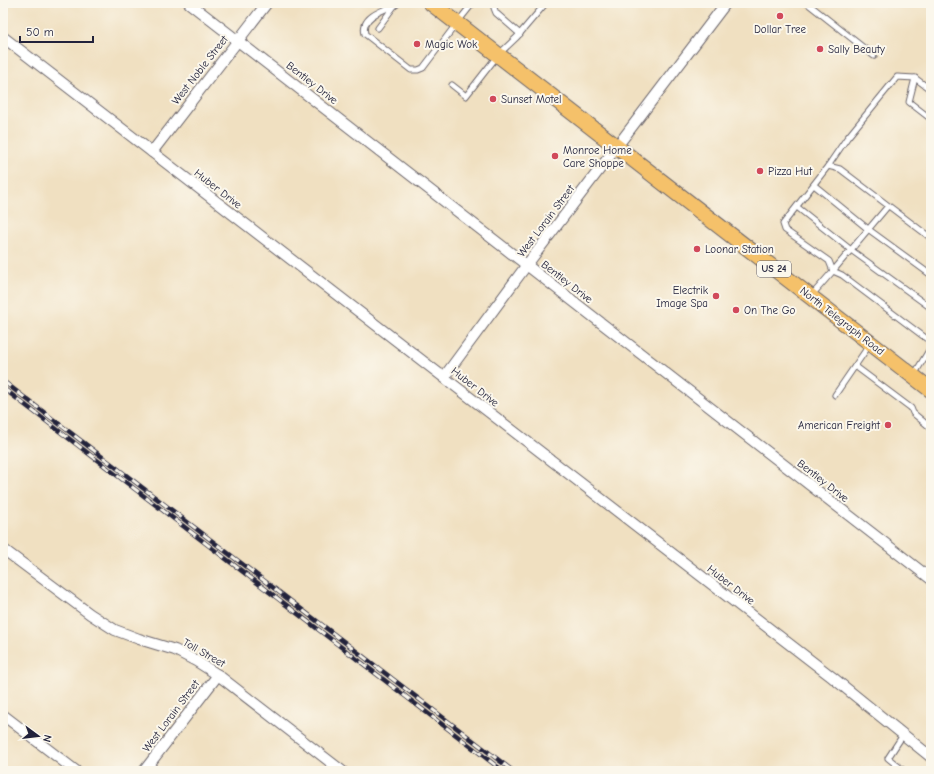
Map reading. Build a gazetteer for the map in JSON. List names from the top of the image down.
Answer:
{
  "streets": {
    "main road": ["US 24", "North Telegraph Road"],
    "street": [
      "West Noble Street",
      "Bentley Drive",
      "Huber Drive",
      "West Lorain Street",
      "Toll Street"
    ]
  },
  "crossings": [
    ["West Noble Street", "Bentley Drive"],
    ["West Noble Street", "Huber Drive"],
    ["Bentley Drive", "West Lorain Street"],
    ["Huber Drive", "West Lorain Street"],
    ["West Lorain Street", "North Telegraph Road"],
    ["West Lorain Street", "Toll Street"]
  ],
  "places": [
    "Dollar Tree",
    "Magic Wok",
    "Sally Beauty",
    "Sunset Motel",
    "Monroe Home Care Shoppe",
    "Pizza Hut",
    "Loonar Station",
    "Electrik Image Spa",
    "On The Go",
    "American Freight"
  ],
  "scale_bar": "50 m",
  "north": "right"
}
